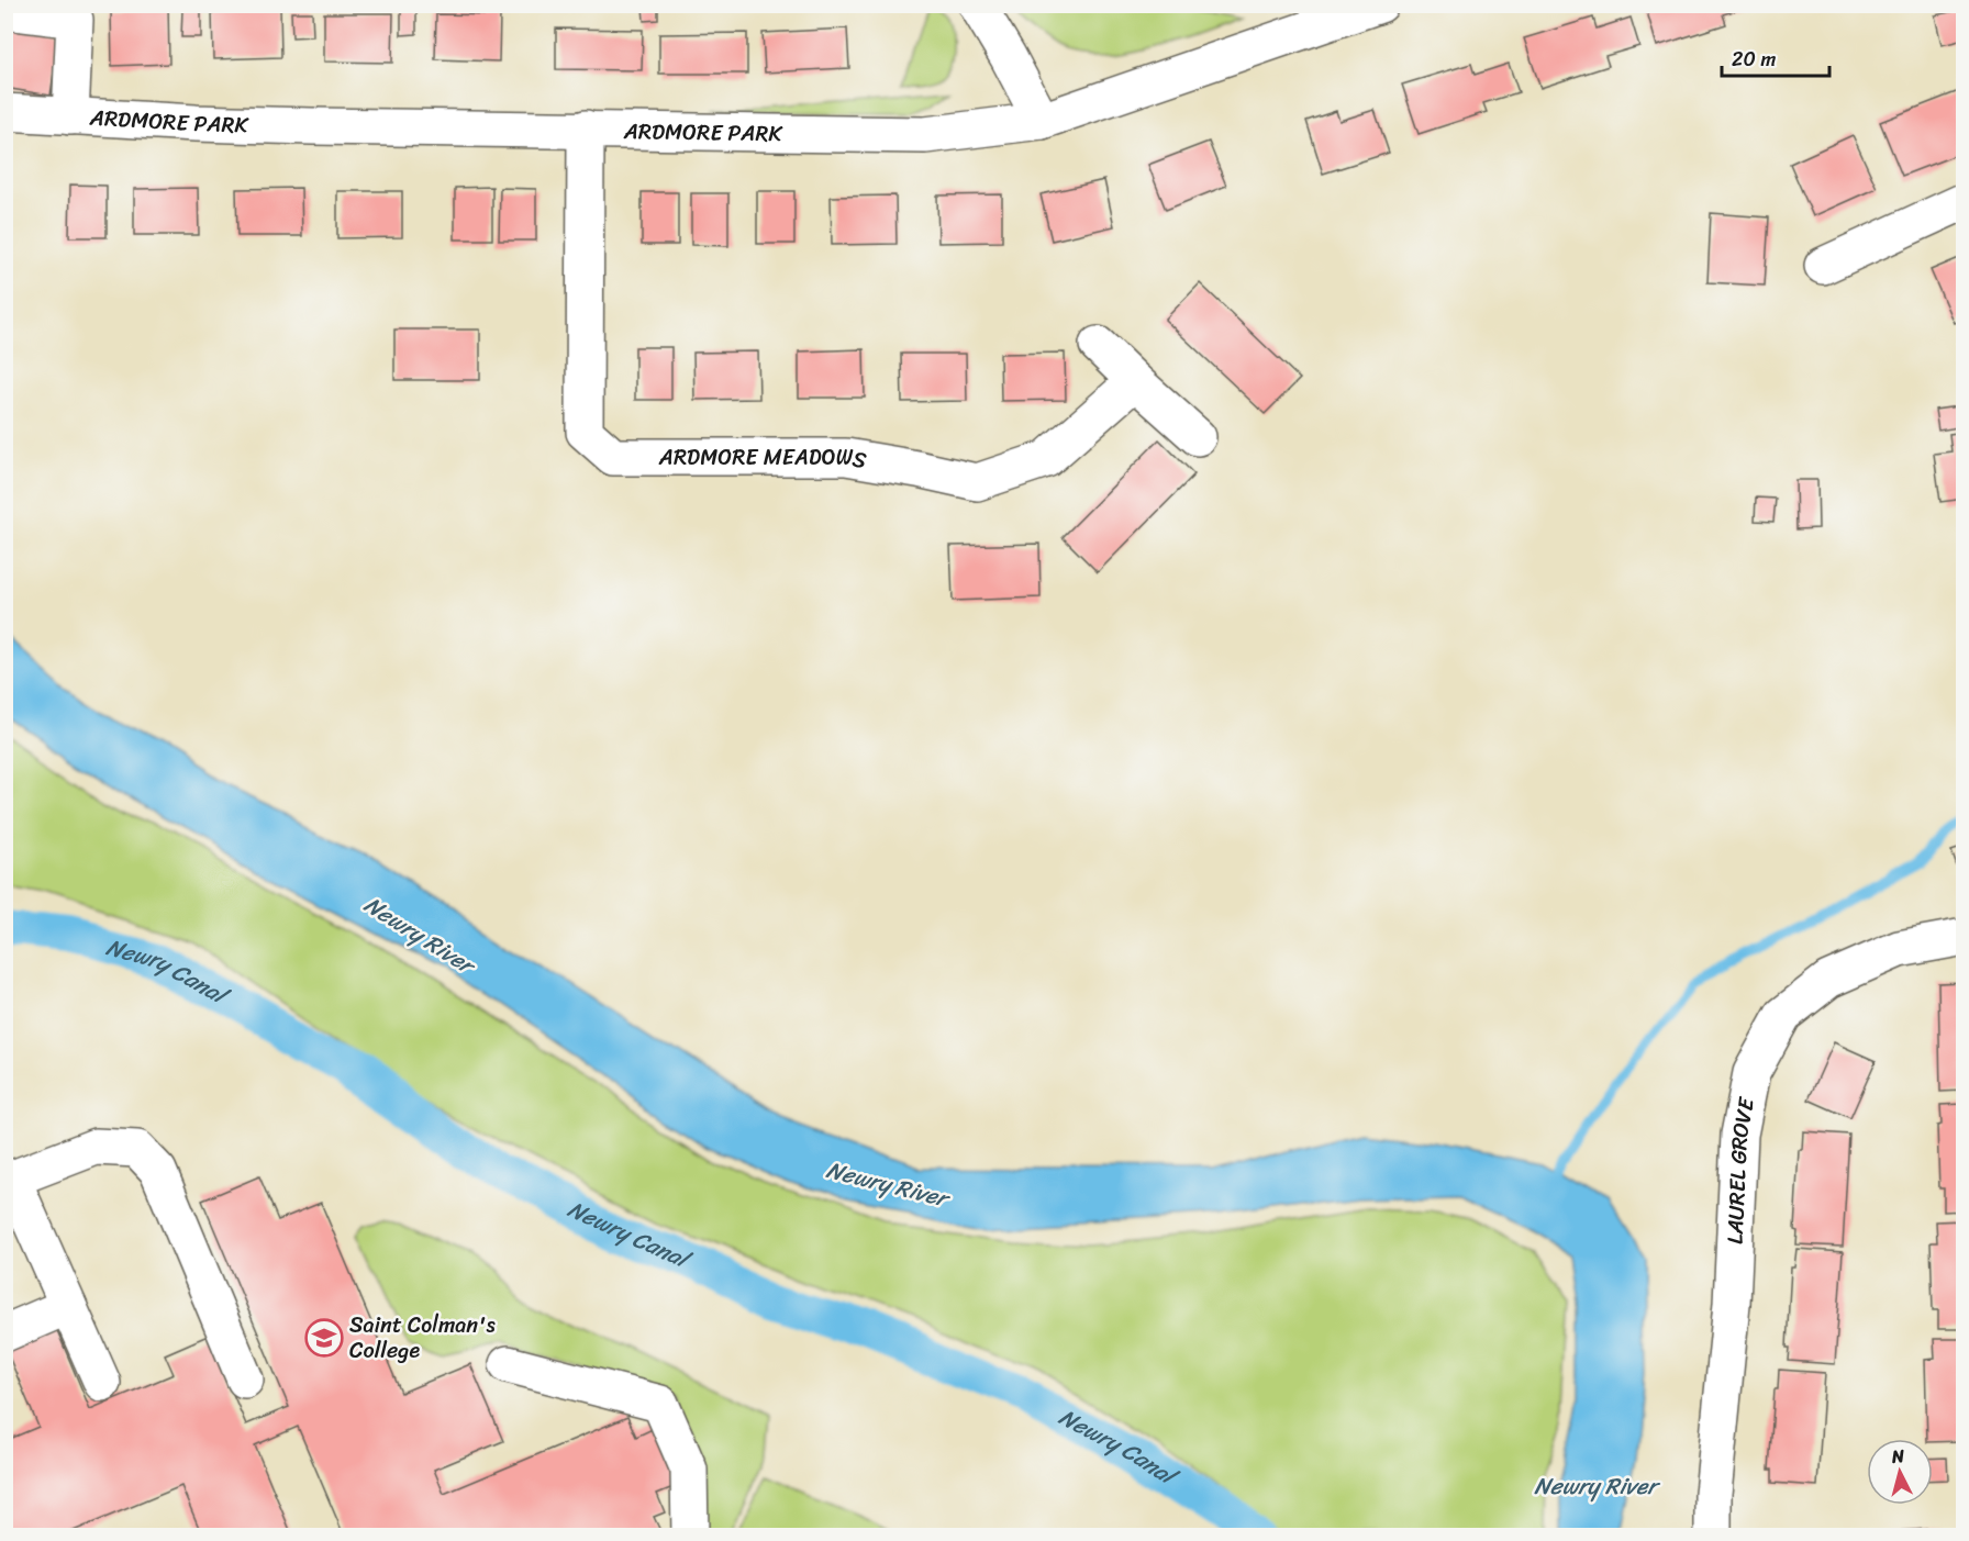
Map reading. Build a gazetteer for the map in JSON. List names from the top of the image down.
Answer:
{
  "streets": {
    "street": ["ARDMORE PARK", "ARDMORE MEADOWS", "LAUREL GROVE"]
  },
  "crossings": [
    ["ARDMORE PARK", "ARDMORE MEADOWS"]
  ],
  "water": ["Newry River", "Newry Canal"],
  "places": {
    "school or university": ["Saint Colman's College"]
  },
  "scale_bar": "20 m",
  "north": "top"
}
